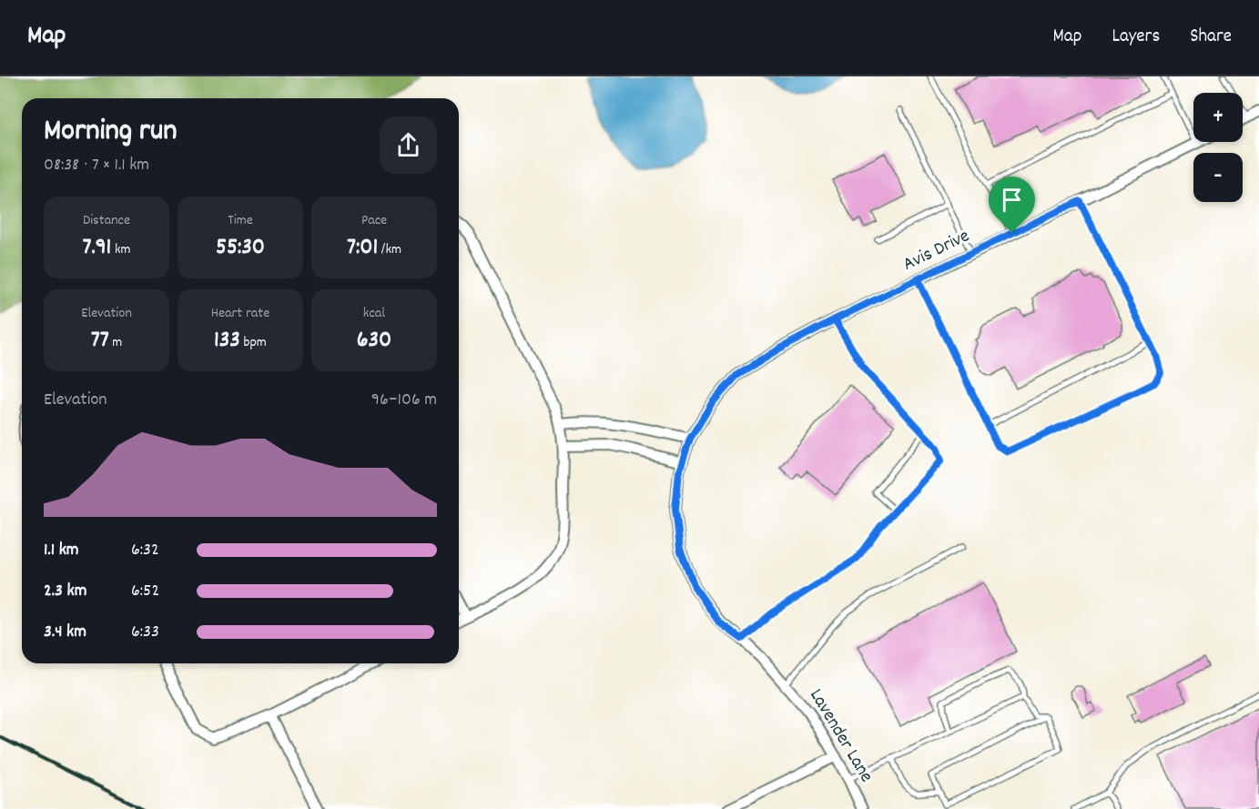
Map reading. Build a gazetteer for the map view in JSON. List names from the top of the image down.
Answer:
{
  "streets": {
    "street": ["Avis Drive", "Lavender Lane"]
  },
  "crossings": [
    ["Avis Drive", "Lavender Lane"]
  ],
  "page": {
    "header": "Map",
    "nav": ["Map", "Layers", "Share"],
    "map_buttons": ["+", "−"],
    "heading": ["Morning run", "08:38 · 7 × 1.1 km"],
    "stats": [
      ["Distance", "7.91 km"],
      ["Time", "55:30"],
      ["Pace", "7:01 /km"],
      ["Elevation", "77 m"],
      ["Heart rate", "133 bpm"],
      ["kcal", "630"]
    ],
    "chart": ["Elevation", "96–106 m"],
    "list": [
      {
        "name": "1.1 km",
        "note": "6:32"
      },
      {
        "name": "2.3 km",
        "note": "6:52"
      },
      {
        "name": "3.4 km",
        "note": "6:33"
      }
    ]
  }
}
